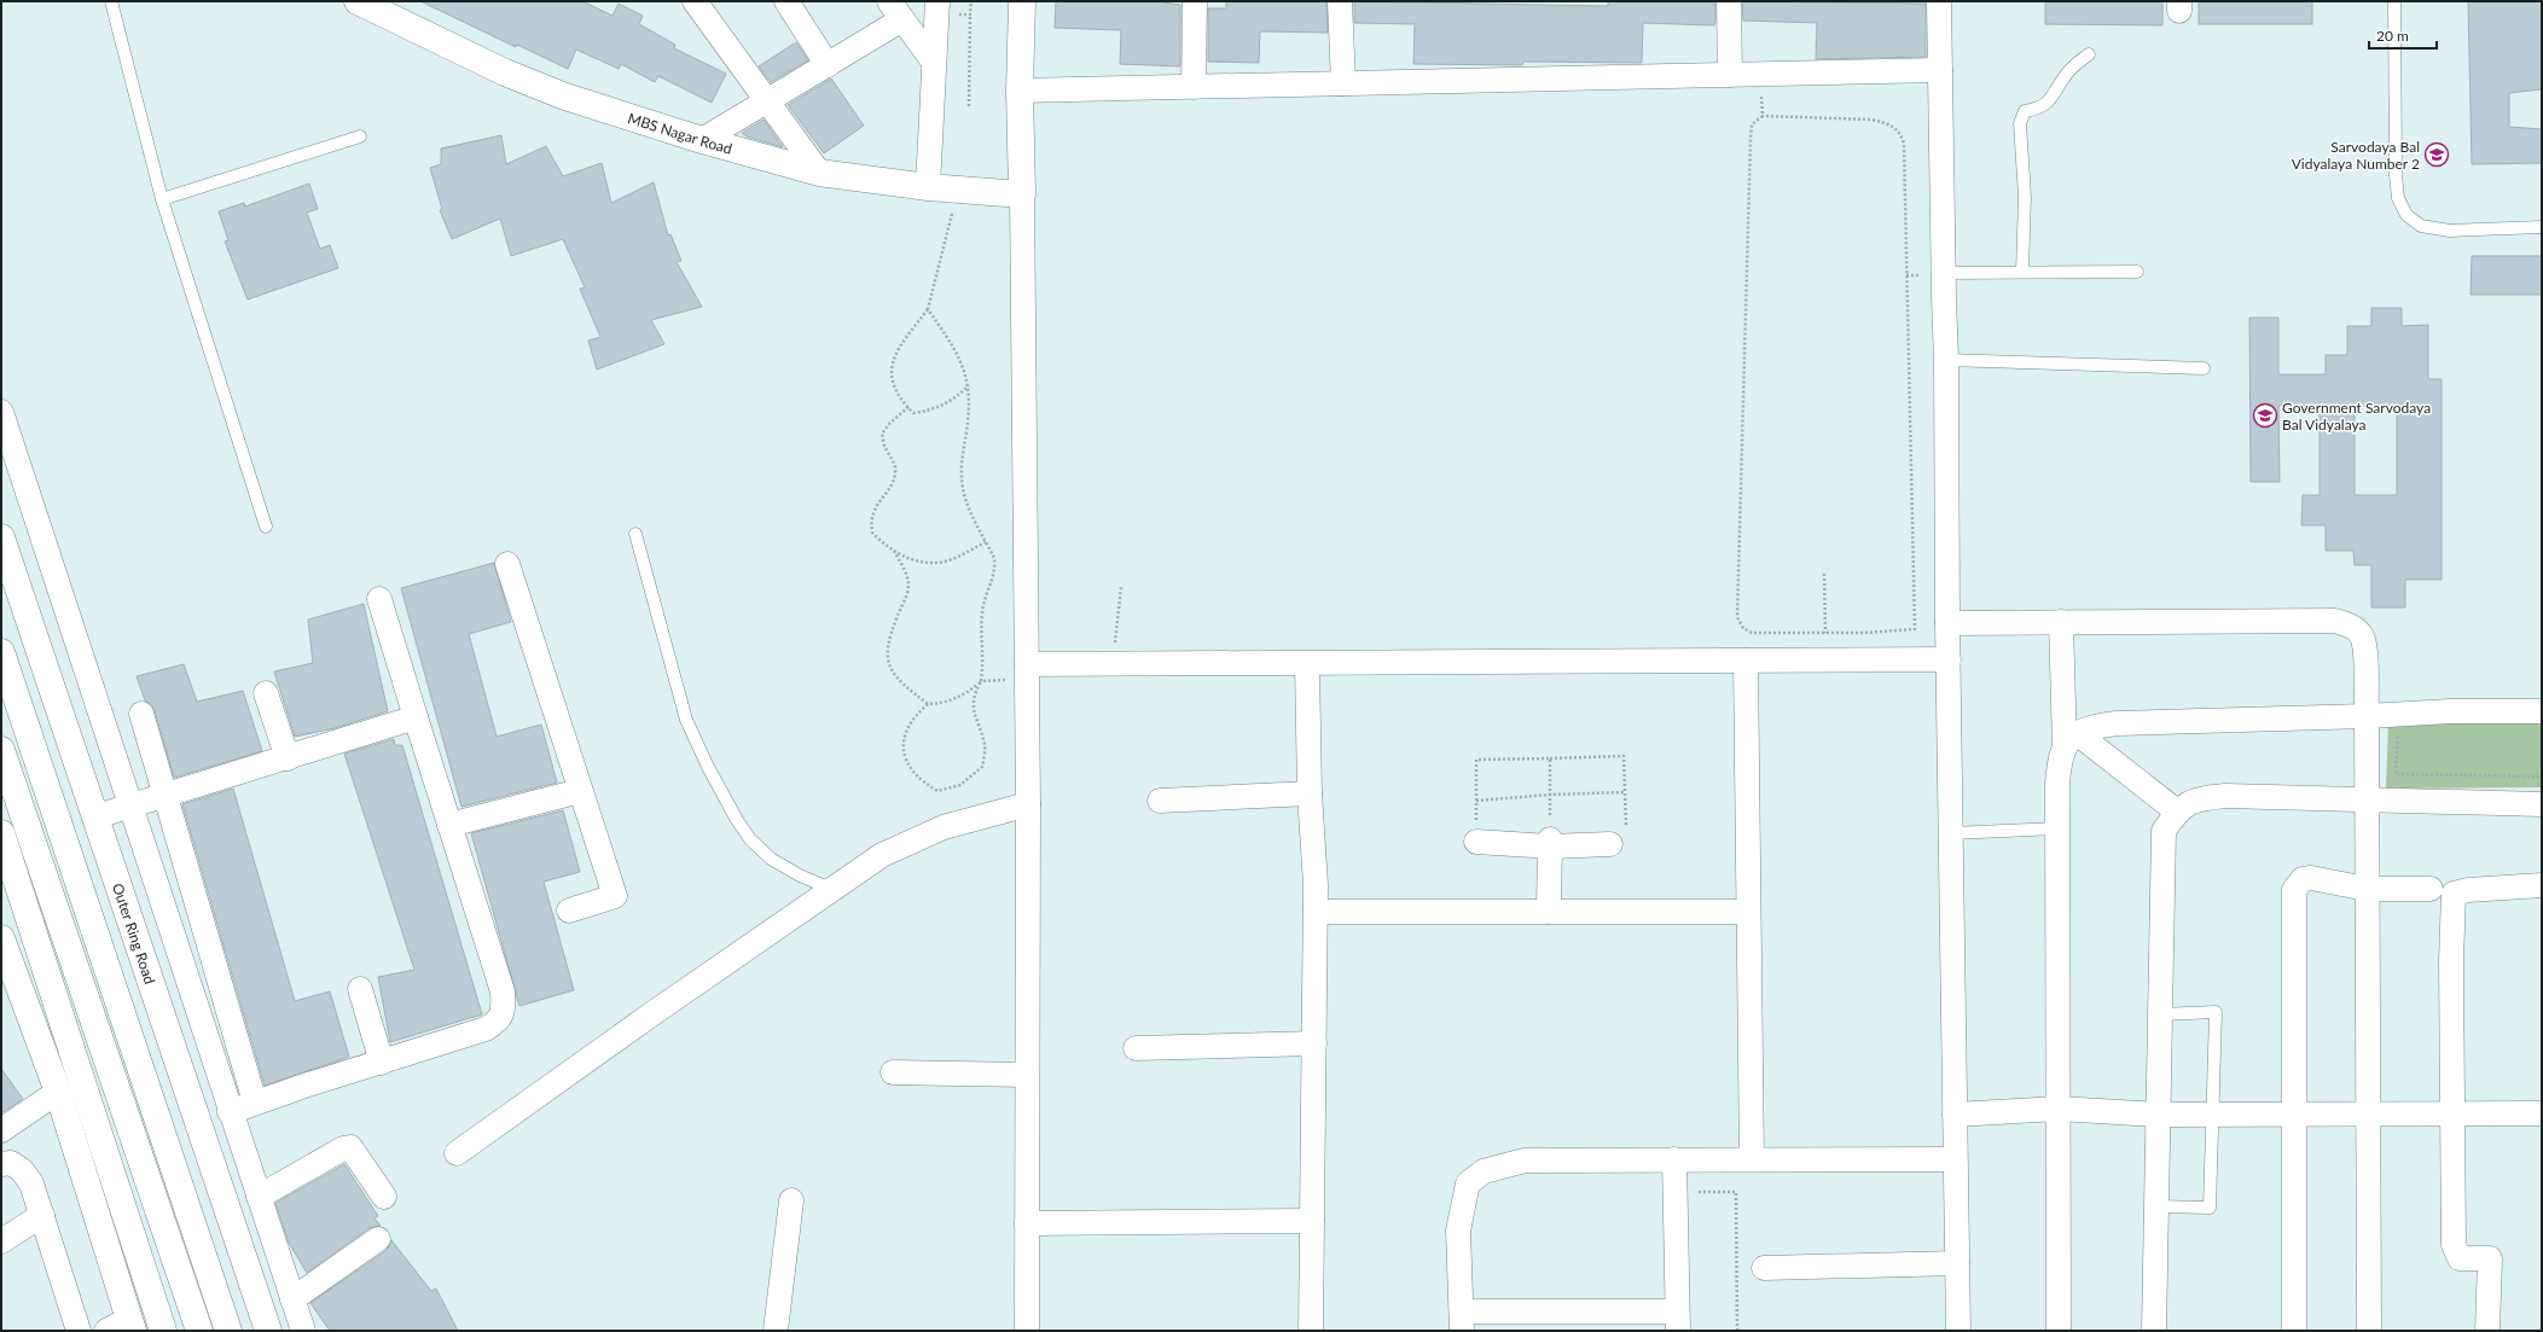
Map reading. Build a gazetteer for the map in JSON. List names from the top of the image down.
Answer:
{
  "streets": {
    "street": ["MBS Nagar Road", "Outer Ring Road"]
  },
  "places": {
    "school or university": ["Sarvodaya Bal Vidyalaya Number 2", "Government Sarvodaya Bal Vidyalaya"]
  },
  "scale_bar": "20 m"
}
